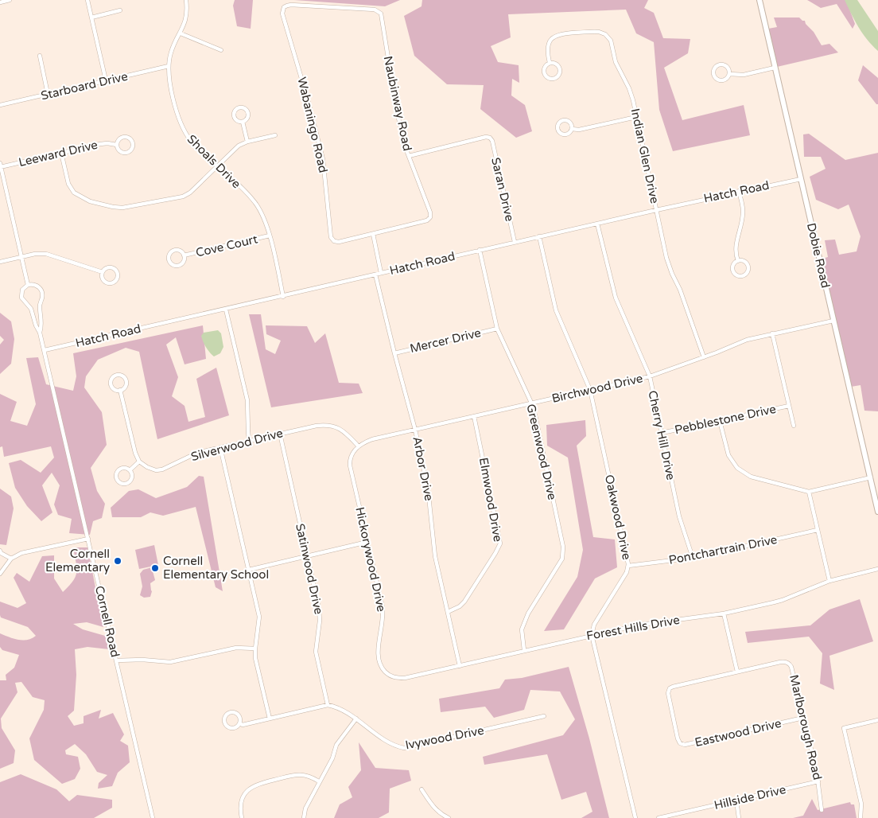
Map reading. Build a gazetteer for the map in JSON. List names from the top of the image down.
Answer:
{
  "streets": {
    "street": [
      "Starboard Drive",
      "Naubinway Road",
      "Wabaningo Road",
      "Leeward Drive",
      "Indian Glen Drive",
      "Shoals Drive",
      "Saran Drive",
      "Hatch Road",
      "Cove Court",
      "Dobie Road",
      "Mercer Drive",
      "Birchwood Drive",
      "Pebblestone Drive",
      "Cherry Hill Drive",
      "Silverwood Drive",
      "Greenwood Drive",
      "Arbor Drive",
      "Elmwood Drive",
      "Oakwood Drive",
      "Pontchartrain Drive",
      "Hickorywood Drive",
      "Satinwood Drive",
      "Cornell Road",
      "Forest Hills Drive",
      "Marlborough Road",
      "Eastwood Drive",
      "Ivywood Drive",
      "Hillside Drive"
    ]
  },
  "crossings": [
    ["Starboard Drive", "Shoals Drive"],
    ["Naubinway Road", "Wabaningo Road"],
    ["Naubinway Road", "Saran Drive"],
    ["Leeward Drive", "Cornell Road"],
    ["Indian Glen Drive", "Hatch Road"],
    ["Indian Glen Drive", "Birchwood Drive"],
    ["Shoals Drive", "Hatch Road"],
    ["Shoals Drive", "Cove Court"],
    ["Saran Drive", "Hatch Road"],
    ["Hatch Road", "Dobie Road"],
    ["Hatch Road", "Cherry Hill Drive"],
    ["Hatch Road", "Greenwood Drive"],
    ["Hatch Road", "Arbor Drive"],
    ["Hatch Road", "Oakwood Drive"],
    ["Hatch Road", "Cornell Road"],
    ["Dobie Road", "Birchwood Drive"],
    ["Mercer Drive", "Greenwood Drive"],
    ["Mercer Drive", "Arbor Drive"],
    ["Birchwood Drive", "Cherry Hill Drive"],
    ["Birchwood Drive", "Silverwood Drive"],
    ["Birchwood Drive", "Greenwood Drive"],
    ["Birchwood Drive", "Arbor Drive"],
    ["Birchwood Drive", "Elmwood Drive"],
    ["Birchwood Drive", "Oakwood Drive"],
    ["Birchwood Drive", "Hickorywood Drive"],
    ["Pebblestone Drive", "Cherry Hill Drive"],
    ["Cherry Hill Drive", "Pontchartrain Drive"],
    ["Silverwood Drive", "Hickorywood Drive"],
    ["Silverwood Drive", "Satinwood Drive"],
    ["Greenwood Drive", "Forest Hills Drive"],
    ["Arbor Drive", "Elmwood Drive"],
    ["Arbor Drive", "Forest Hills Drive"],
    ["Oakwood Drive", "Pontchartrain Drive"],
    ["Oakwood Drive", "Forest Hills Drive"],
    ["Hickorywood Drive", "Forest Hills Drive"],
    ["Satinwood Drive", "Ivywood Drive"],
    ["Marlborough Road", "Eastwood Drive"],
    ["Marlborough Road", "Hillside Drive"]
  ],
  "places": ["Cornell Elementary", "Cornell Elementary School"]
}
